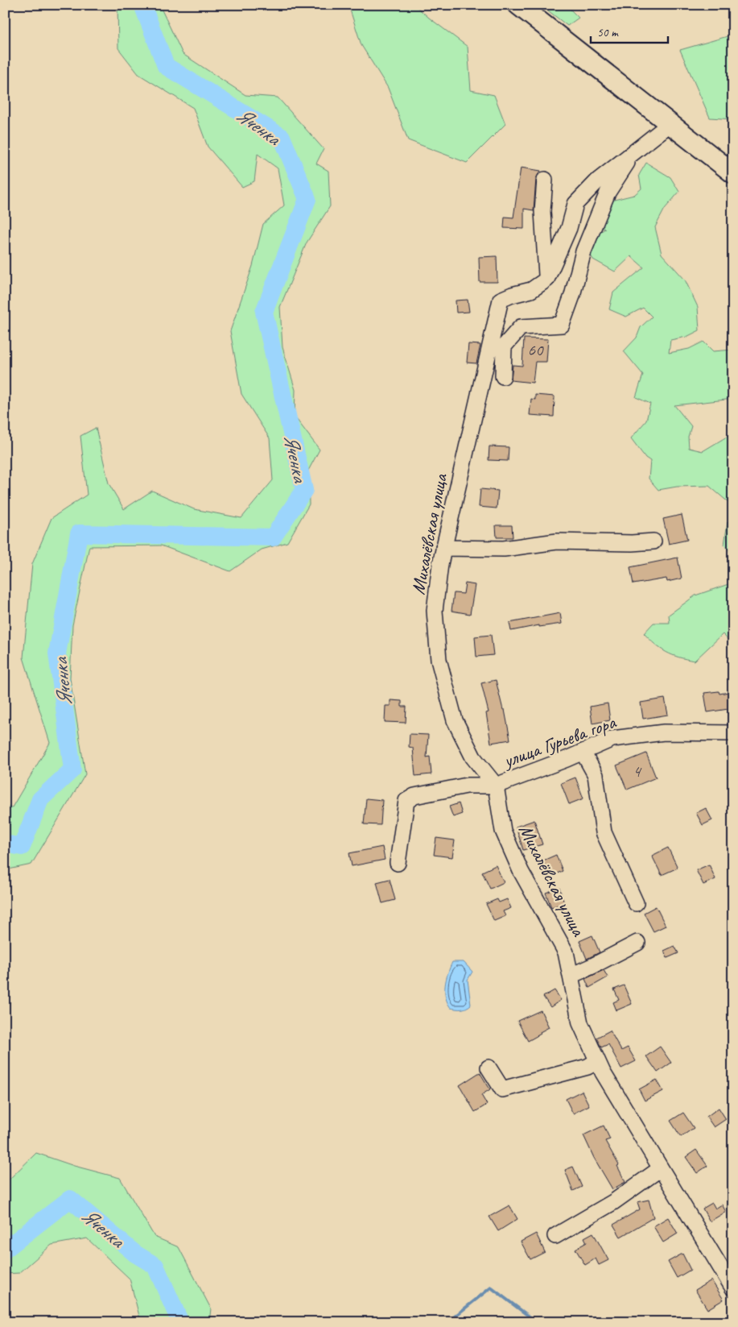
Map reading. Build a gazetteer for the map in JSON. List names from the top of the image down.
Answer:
{
  "streets": {
    "street": ["Михалёвская улица", "улица Гурьева гора"]
  },
  "crossings": [
    ["Михалёвская улица", "улица Гурьева гора"]
  ],
  "water": ["Яченка"],
  "house_numbers": ["60", "4"],
  "scale_bar": "50 m"
}
